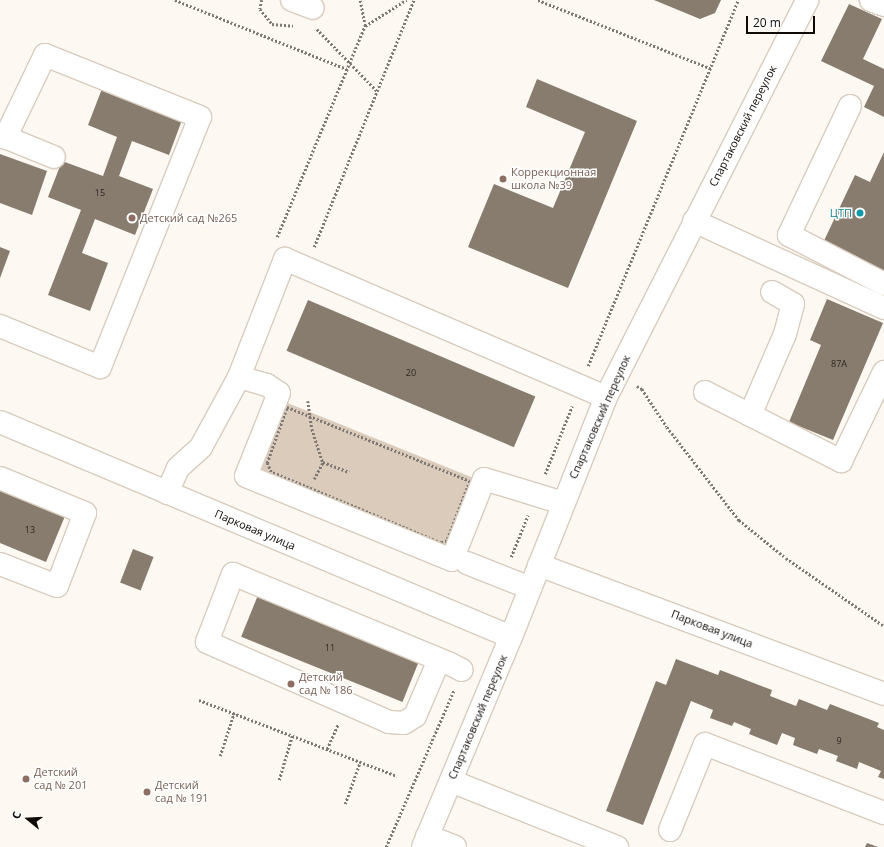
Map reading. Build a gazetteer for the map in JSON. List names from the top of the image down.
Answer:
{
  "streets": {
    "street": ["Спартаковский переулок", "Парковая улица"]
  },
  "crossings": [
    ["Спартаковский переулок", "Парковая улица"]
  ],
  "places": [
    "Коррекционная школа №39",
    "ЦТП",
    "Детский сад №265",
    "Детский сад № 186",
    "Детский сад № 201",
    "Детский сад № 191"
  ],
  "house_numbers": [
    "15",
    "87А",
    "20",
    "13",
    "11",
    "9"
  ],
  "scale_bar": "20 m",
  "north": "left"
}
